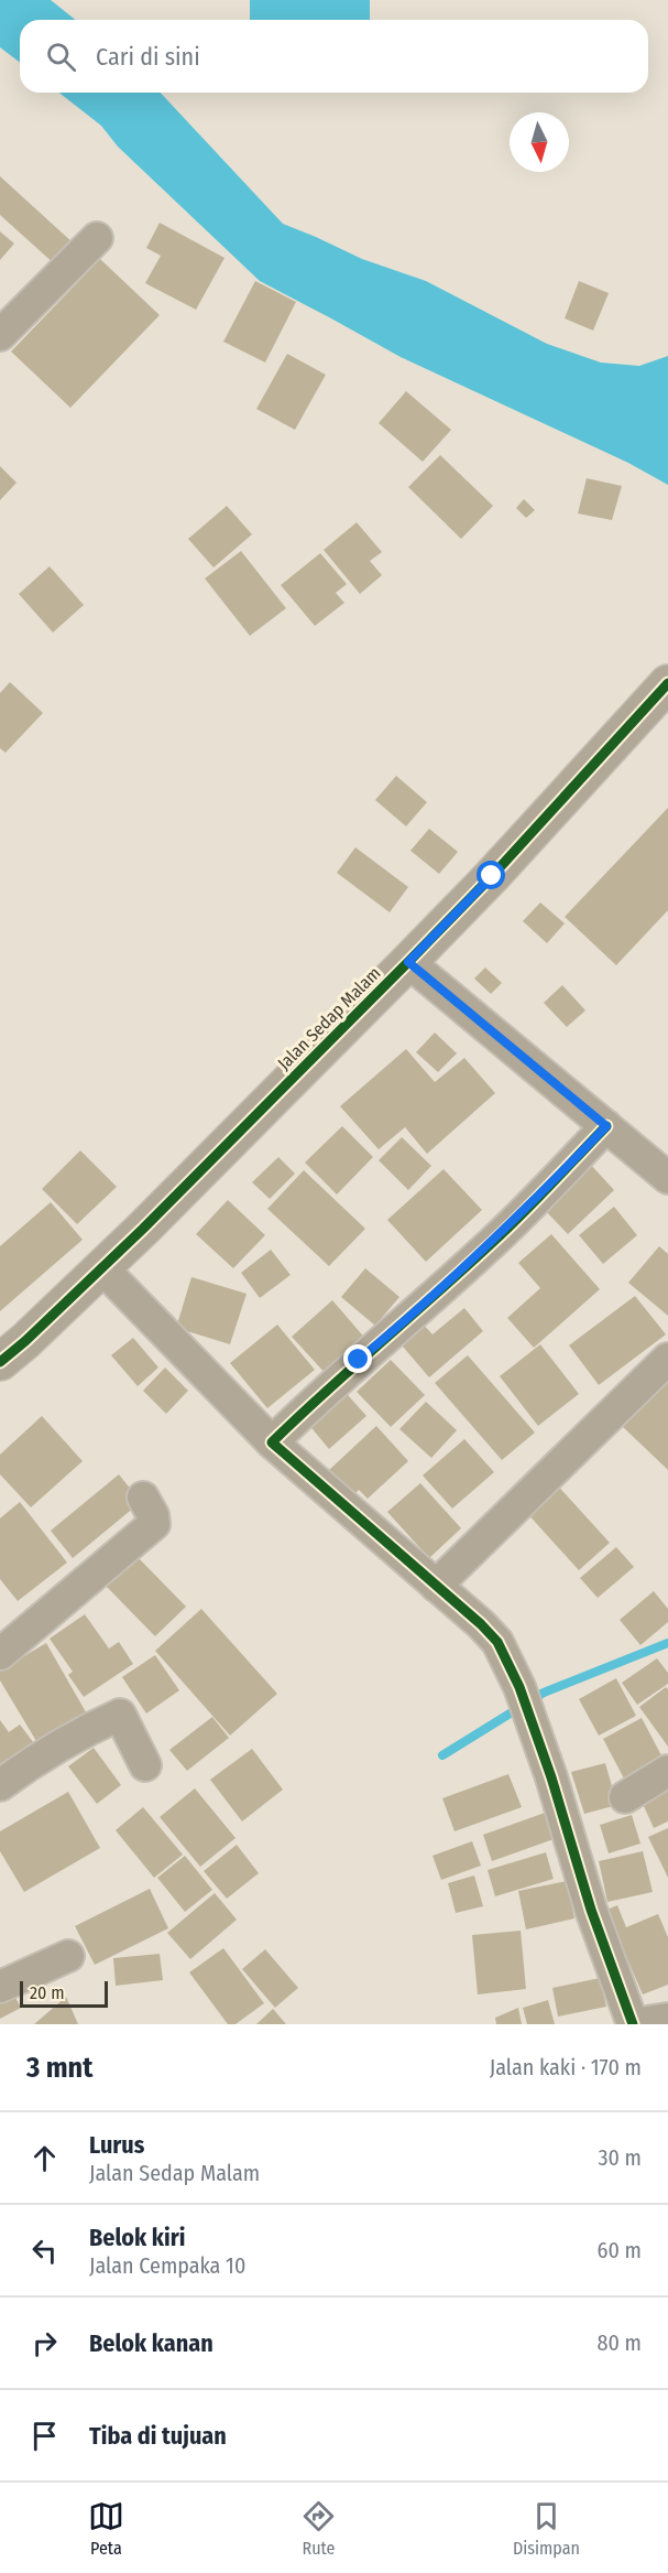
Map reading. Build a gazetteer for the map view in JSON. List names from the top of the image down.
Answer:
{
  "streets": {
    "street": ["Jalan Sedap Malam"]
  },
  "scale_bar": "20 m",
  "north": "bottom",
  "page": {
    "search": "Cari di sini",
    "scale": "20 m",
    "heading": ["3 mnt", "Jalan kaki · 170 m"],
    "list": [
      ["Lurus", "Jalan Sedap Malam", "30 m"],
      ["Belok kiri", "Jalan Cempaka 10", "60 m"],
      ["Belok kanan", "80 m"],
      "Tiba di tujuan"
    ],
    "nav": ["Peta", "Rute", "Disimpan"]
  }
}
